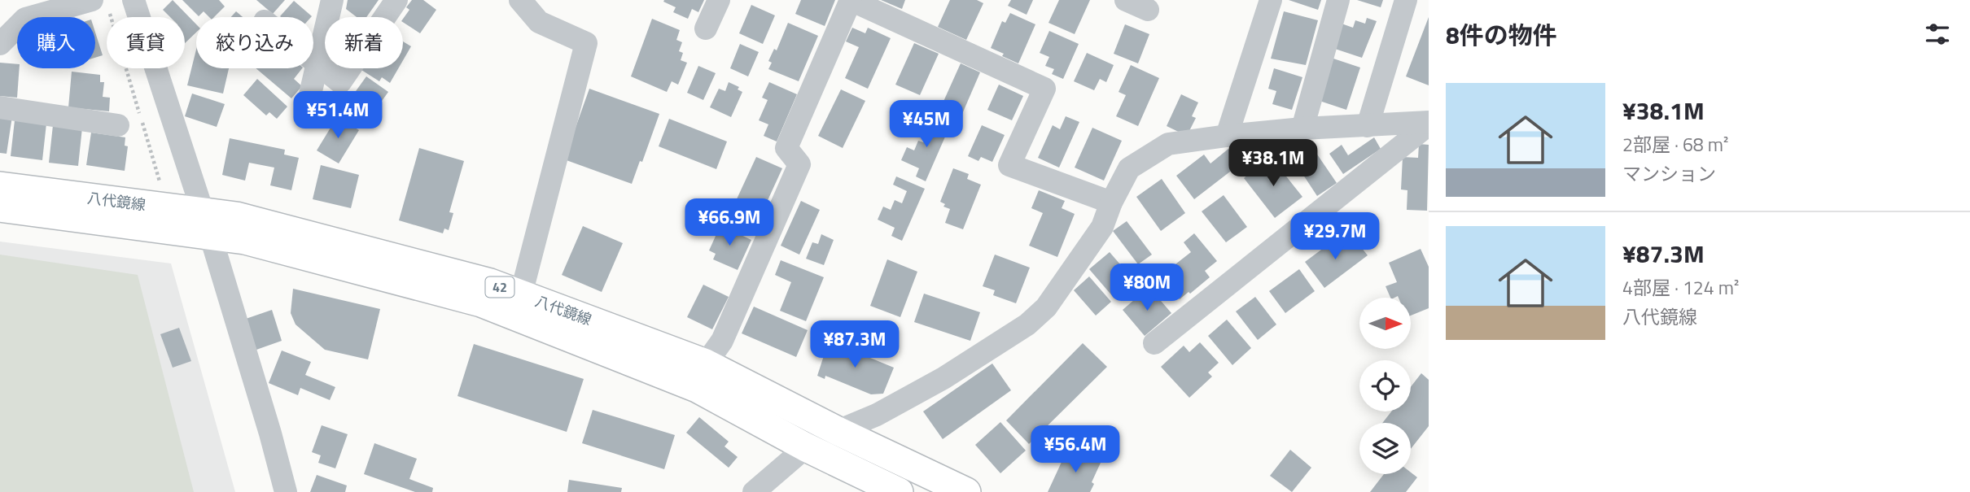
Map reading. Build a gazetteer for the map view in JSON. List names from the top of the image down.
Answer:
{
  "streets": {
    "main road": ["八代鏡線", "42"]
  },
  "north": "right",
  "page": {
    "heading": "8件の物件",
    "chip": [
      "購入",
      "賃貸",
      "絞り込み",
      "新着"
    ],
    "list": [
      {
        "name": "¥38.1M",
        "note": "2部屋 · 68 m² · マンション"
      },
      {
        "name": "¥87.3M",
        "note": "4部屋 · 124 m² · 八代鏡線"
      }
    ],
    "price": [
      "¥51.4M",
      "¥45M",
      "¥38.1M",
      "¥66.9M",
      "¥29.7M",
      "¥80M",
      "¥87.3M",
      "¥56.4M"
    ]
  }
}
